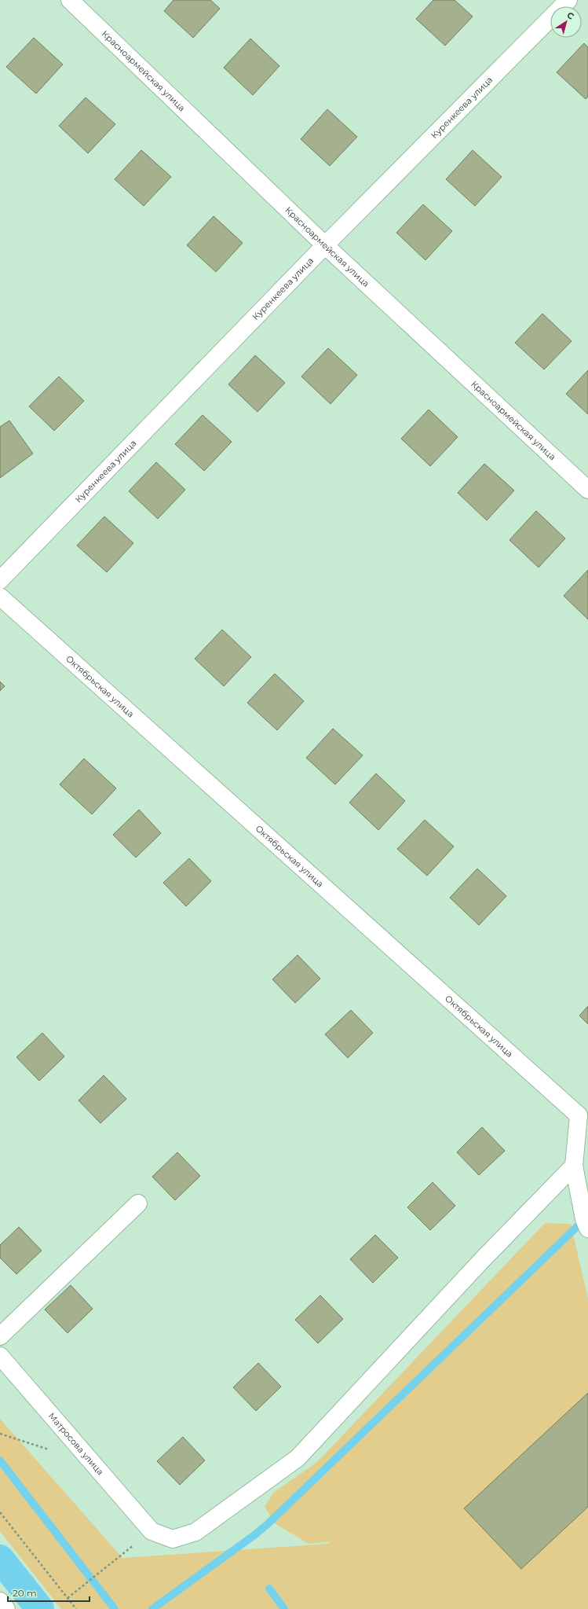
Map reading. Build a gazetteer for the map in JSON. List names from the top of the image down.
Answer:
{
  "streets": {
    "street": [
      "Красноармейская улица",
      "Куренкеева улица",
      "Октябрьская улица",
      "Матросова улица"
    ]
  },
  "crossings": [
    ["Красноармейская улица", "Куренкеева улица"]
  ],
  "scale_bar": "20 m",
  "north": "top right"
}
